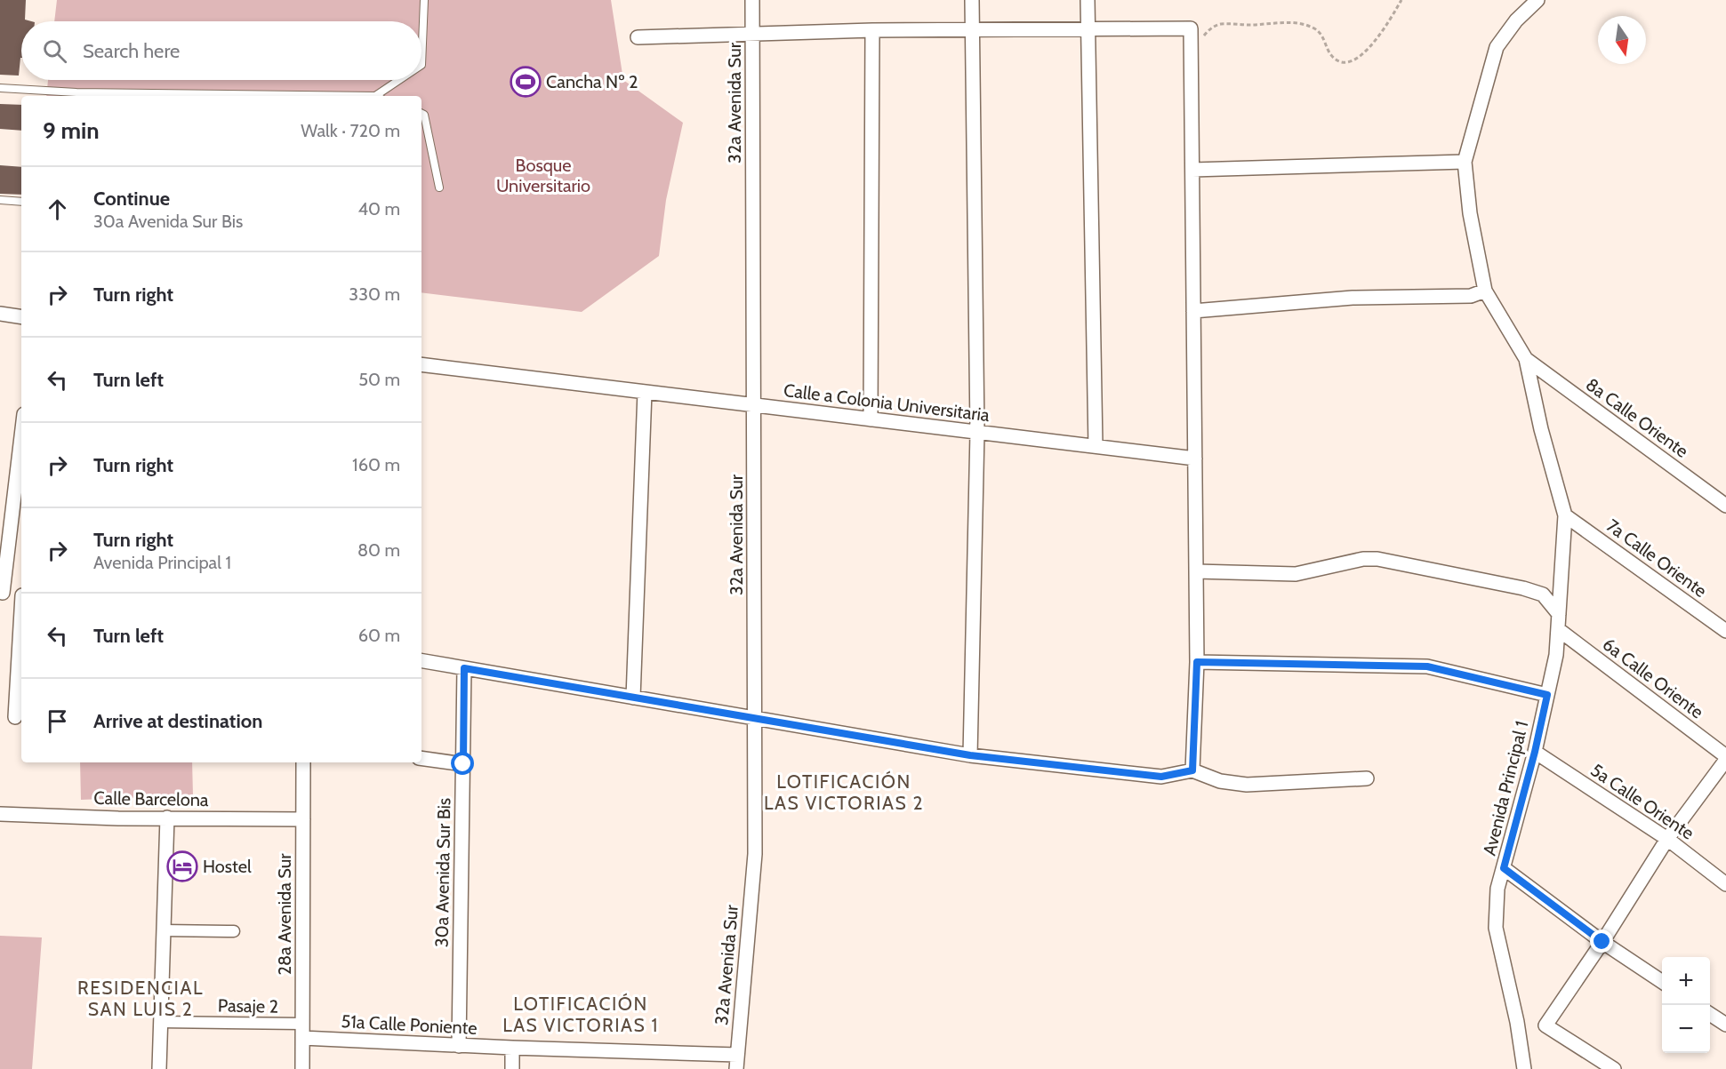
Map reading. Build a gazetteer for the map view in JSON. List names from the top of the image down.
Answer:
{
  "streets": {
    "street": [
      "32a Avenida Sur",
      "Calle a Colonia Universitaria",
      "8a Calle Oriente",
      "7a Calle Oriente",
      "6a Calle Oriente",
      "Avenida Principal 1",
      "Calle Barcelona",
      "5a Calle Oriente",
      "30a Avenida Sur Bis",
      "28a Avenida Sur",
      "Pasaje 2",
      "51a Calle Poniente"
    ]
  },
  "crossings": [
    ["32a Avenida Sur", "Calle a Colonia Universitaria"],
    ["32a Avenida Sur", "51a Calle Poniente"],
    ["8a Calle Oriente", "Avenida Principal 1"],
    ["7a Calle Oriente", "Avenida Principal 1"],
    ["6a Calle Oriente", "Avenida Principal 1"],
    ["Avenida Principal 1", "5a Calle Oriente"],
    ["Calle Barcelona", "28a Avenida Sur"],
    ["30a Avenida Sur Bis", "51a Calle Poniente"],
    ["28a Avenida Sur", "Pasaje 2"],
    ["28a Avenida Sur", "51a Calle Poniente"],
    ["Pasaje 2", "51a Calle Poniente"]
  ],
  "districts": ["LOTIFICACIÓN LAS VICTORIAS 2", "RESIDENCIAL SAN LUIS 2", "LOTIFICACIÓN LAS VICTORIAS 1"],
  "parks": ["Bosque Universitario"],
  "places": {
    "sports": ["Cancha Nº 2"],
    "hotel": ["Hostel"]
  },
  "north": "bottom",
  "page": {
    "search": "Search here",
    "heading": ["9 min", "Walk · 720 m"],
    "list": [
      ["Continue", "30a Avenida Sur Bis", "40 m"],
      ["Turn right", "330 m"],
      ["Turn left", "50 m"],
      ["Turn right", "160 m"],
      ["Turn right", "Avenida Principal 1", "80 m"],
      ["Turn left", "60 m"],
      "Arrive at destination"
    ],
    "map_buttons": ["+", "−"]
  }
}
